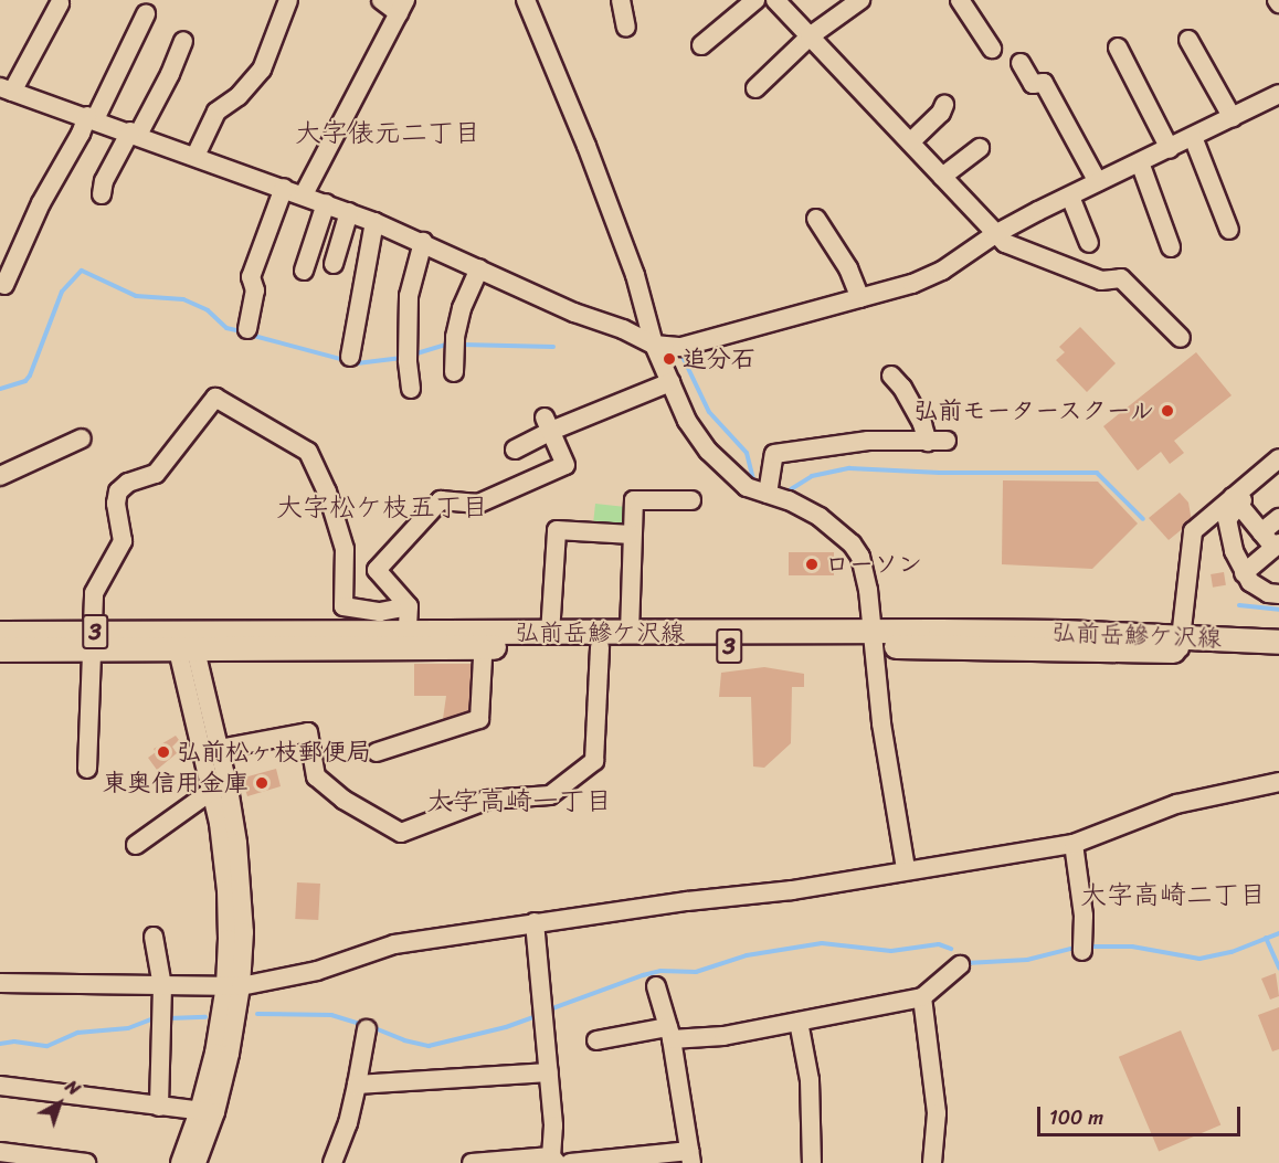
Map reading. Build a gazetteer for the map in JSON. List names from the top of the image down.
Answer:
{
  "streets": {
    "main road": ["3", "弘前岳鰺ケ沢線"]
  },
  "crossings": [
    ["3", "弘前岳鰺ケ沢線"]
  ],
  "districts": [
    "大字俵元二丁目",
    "大字松ケ枝五丁目",
    "大字高崎一丁目",
    "大字高崎二丁目"
  ],
  "places": [
    "追分石",
    "弘前モータースクール",
    "ローソン",
    "弘前松ヶ枝郵便局",
    "東奥信用金庫"
  ],
  "scale_bar": "100 m",
  "north": "top right"
}
